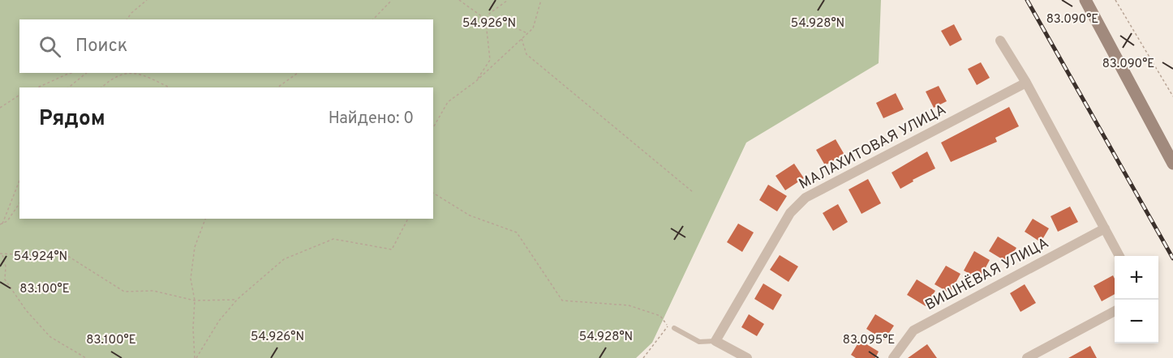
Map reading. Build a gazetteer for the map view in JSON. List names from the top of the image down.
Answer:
{
  "streets": {
    "street": ["МАЛАХИТОВАЯ УЛИЦА", "ВИШНЁВАЯ УЛИЦА"]
  },
  "page": {
    "search": "Поиск",
    "heading": ["Рядом", "Найдено: 0"],
    "map_buttons": ["+", "−"]
  },
  "coordinates": [
    "83.090°E",
    "54.926°N",
    "54.928°N",
    "54.924°N",
    "83.100°E",
    "83.095°E"
  ]
}
